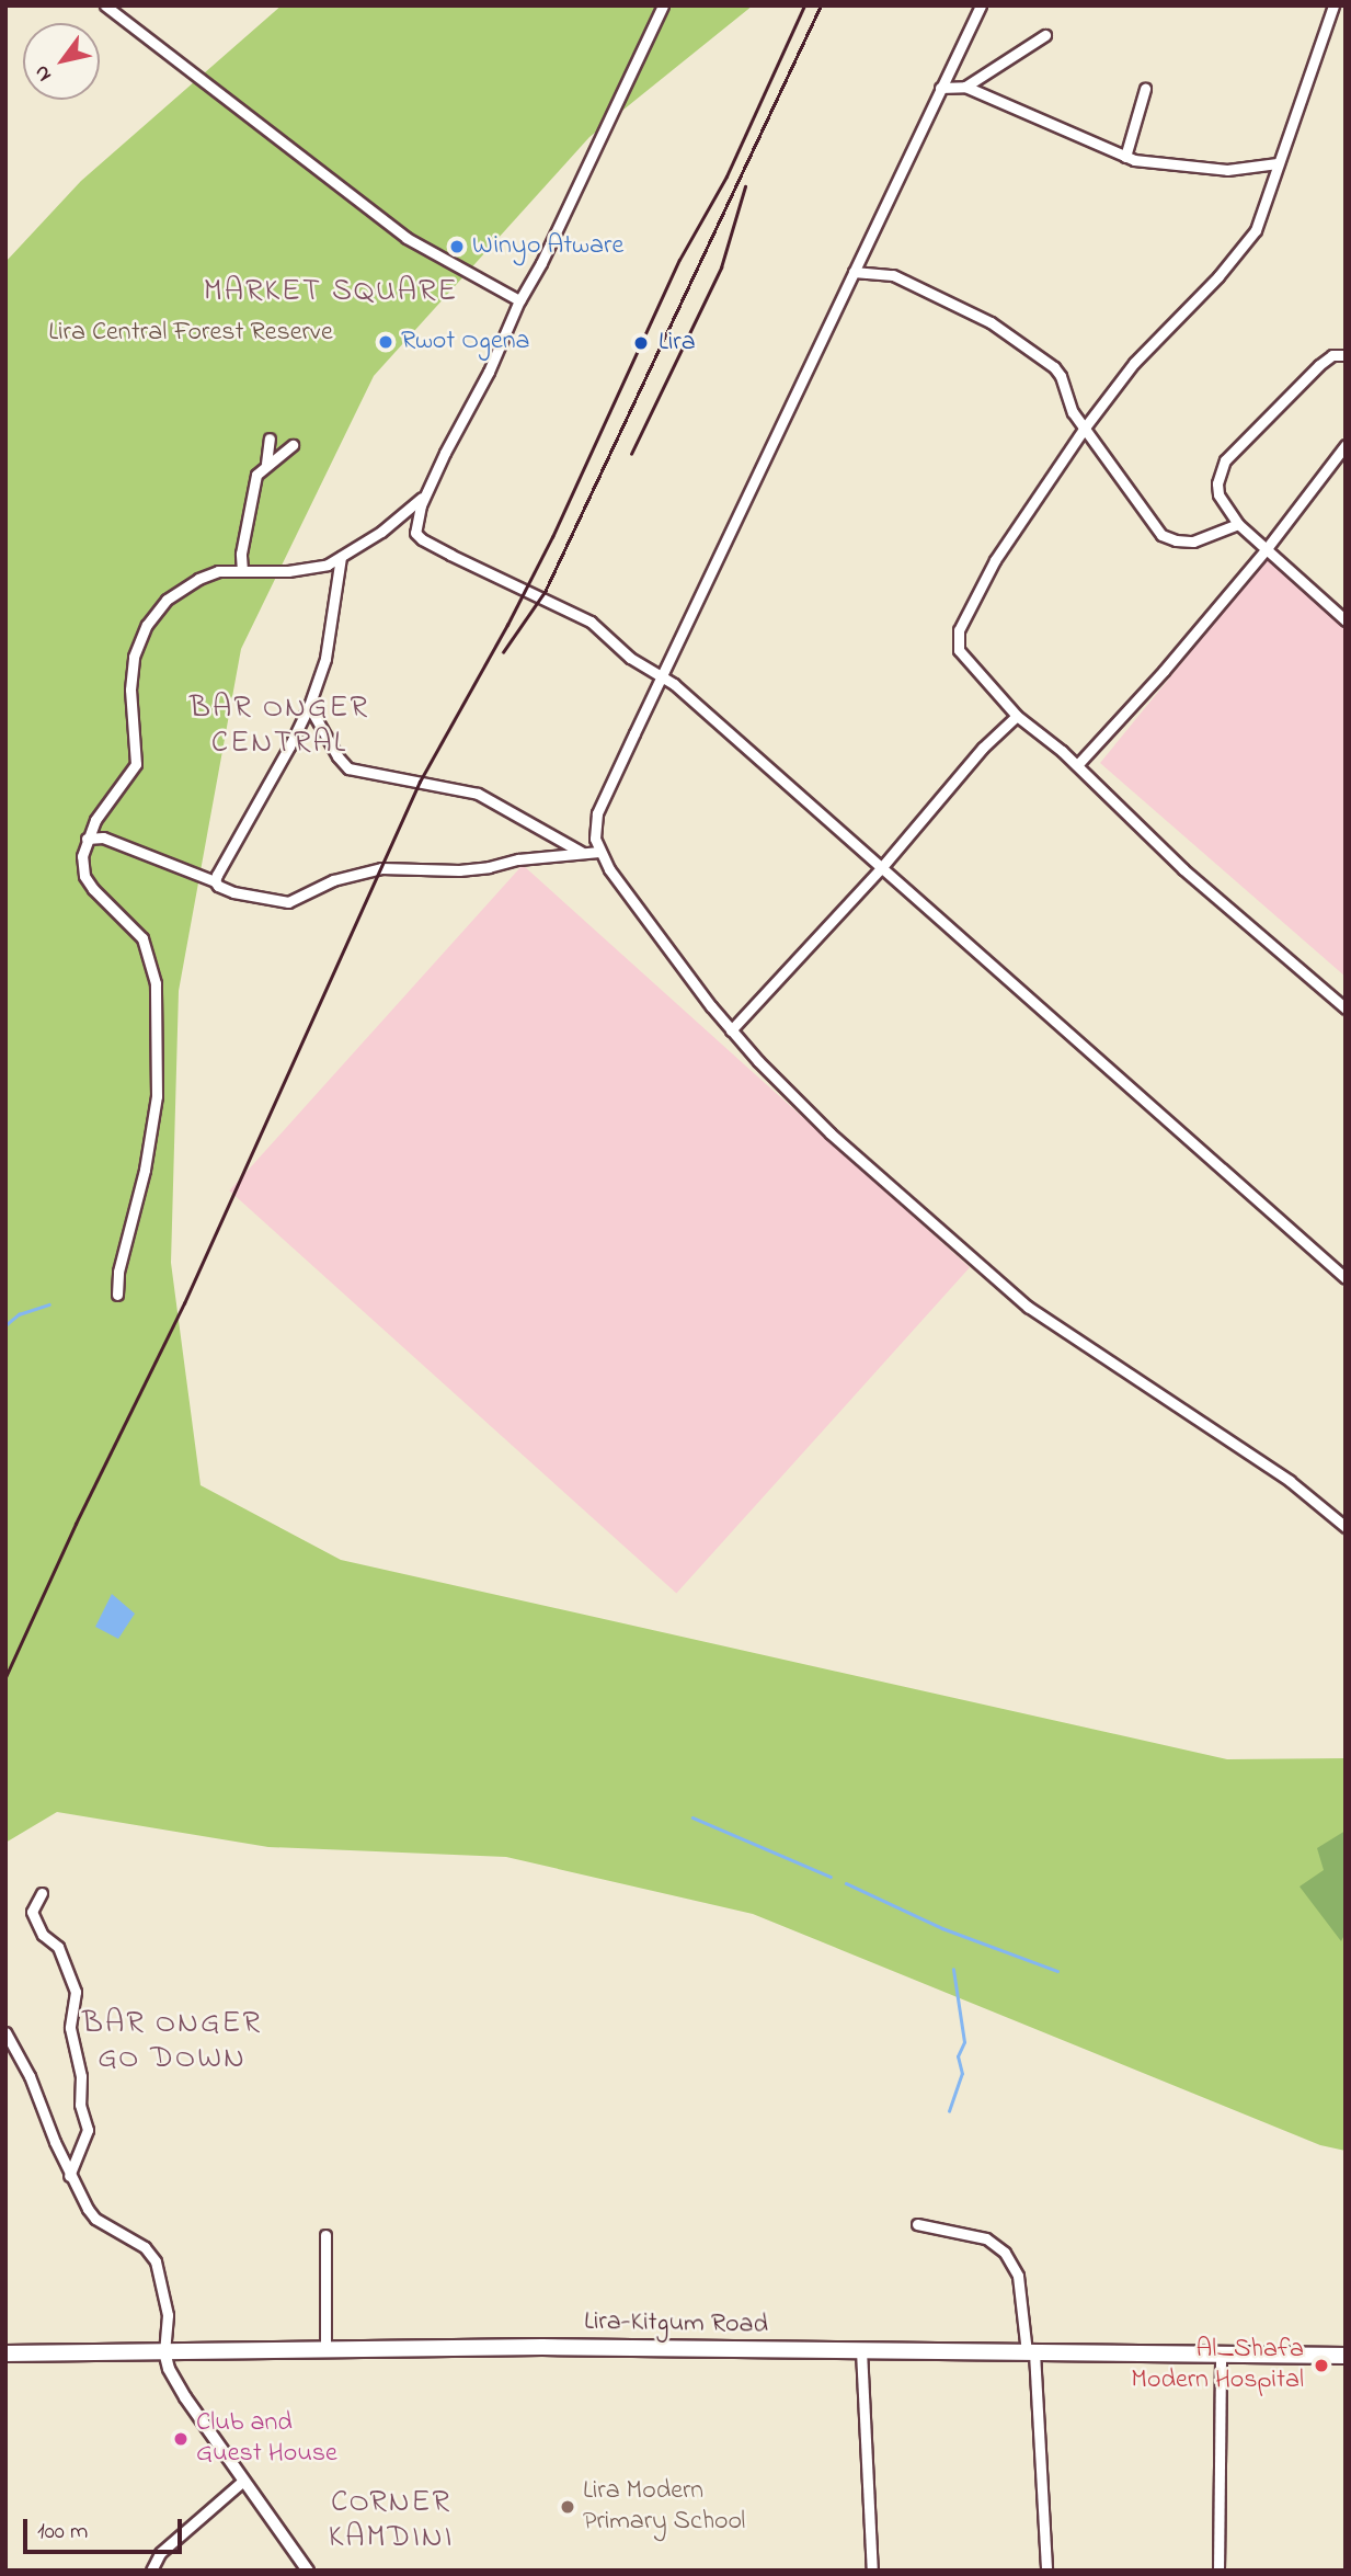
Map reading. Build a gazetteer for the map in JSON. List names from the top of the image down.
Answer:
{
  "streets": {
    "main road": ["Lira-Kitgum Road"]
  },
  "districts": [
    "MARKET SQUARE",
    "BAR ONGER CENTRAL",
    "BAR ONGER GO DOWN",
    "CORNER KAMDINI"
  ],
  "parks": ["Lira Central Forest Reserve"],
  "places": [
    "Winyo Atware",
    "Rwot Ogena",
    "Lira",
    "Al_Shafa Modern Hospital",
    "Club and Guest House",
    "Lira Modern Primary School"
  ],
  "scale_bar": "100 m",
  "north": "bottom left"
}
